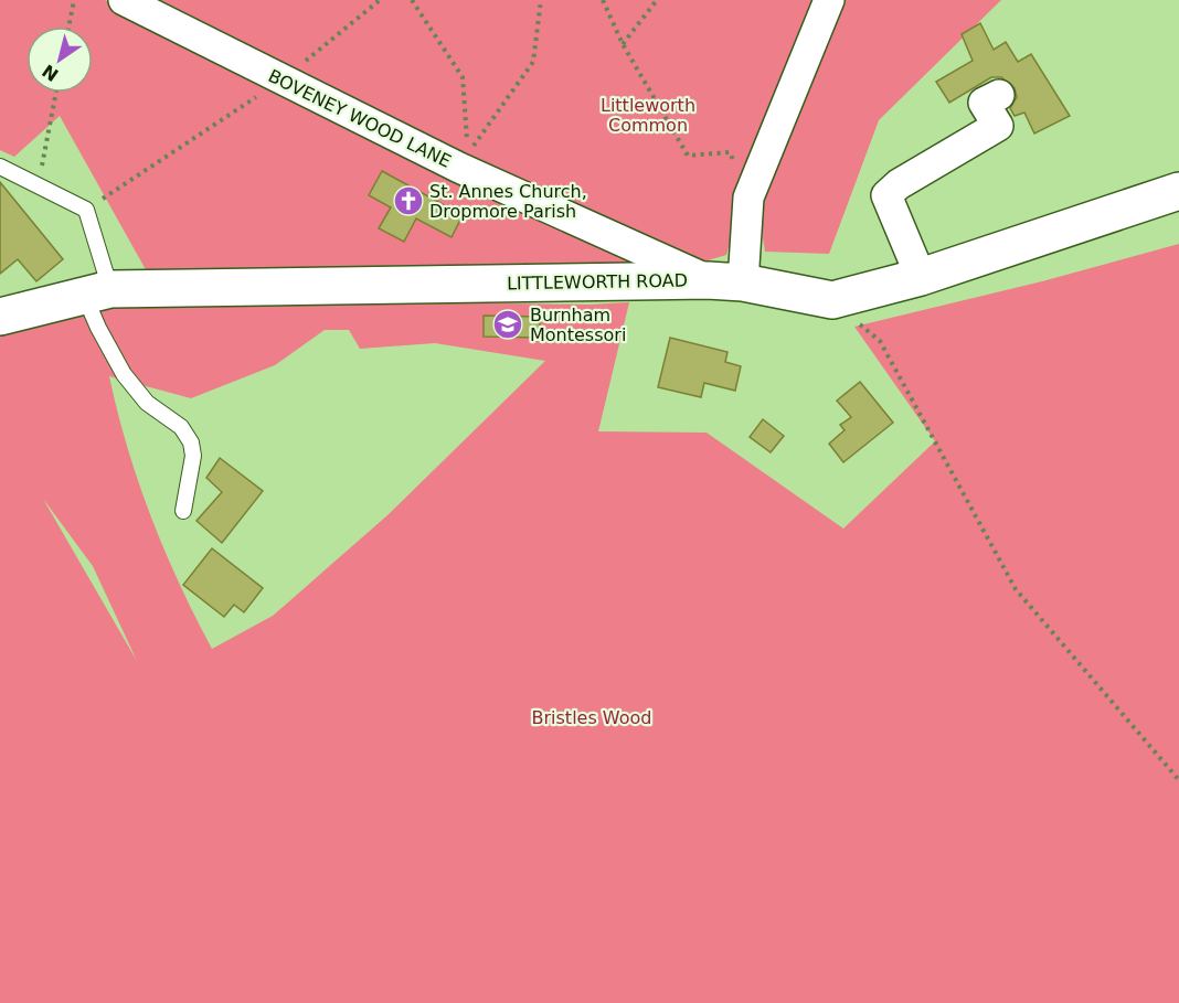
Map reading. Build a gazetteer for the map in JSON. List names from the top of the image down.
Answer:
{
  "streets": {
    "street": ["BOVENEY WOOD LANE", "LITTLEWORTH ROAD"]
  },
  "crossings": [
    ["BOVENEY WOOD LANE", "LITTLEWORTH ROAD"]
  ],
  "parks": ["Littleworth Common", "Bristles Wood"],
  "places": {
    "church": ["St. Annes Church, Dropmore Parish"],
    "school or university": ["Burnham Montessori"]
  },
  "north": "bottom left"
}
